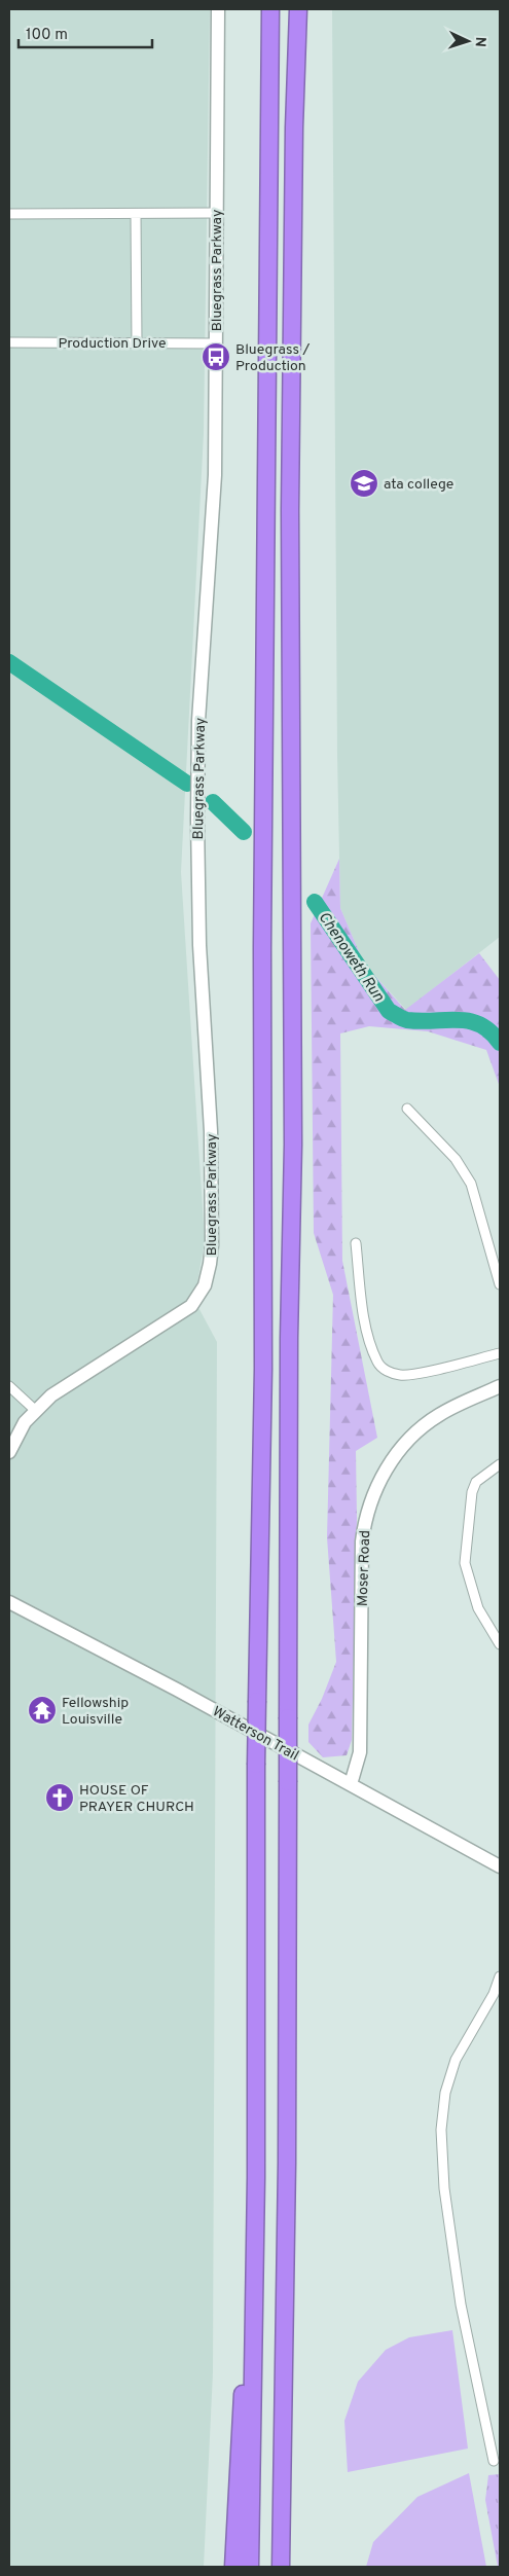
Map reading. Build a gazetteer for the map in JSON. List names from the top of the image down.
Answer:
{
  "streets": {
    "street": [
      "Bluegrass Parkway",
      "Production Drive",
      "Moser Road",
      "Watterson Trail"
    ]
  },
  "crossings": [
    ["Bluegrass Parkway", "Production Drive"],
    ["Moser Road", "Watterson Trail"]
  ],
  "water": ["Chenoweth Run"],
  "places": {
    "bus stop": ["Bluegrass / Production"],
    "school or university": ["ata college"],
    "temple": ["Fellowship Louisville"],
    "church": ["HOUSE OF PRAYER CHURCH"]
  },
  "scale_bar": "100 m",
  "north": "right"
}
